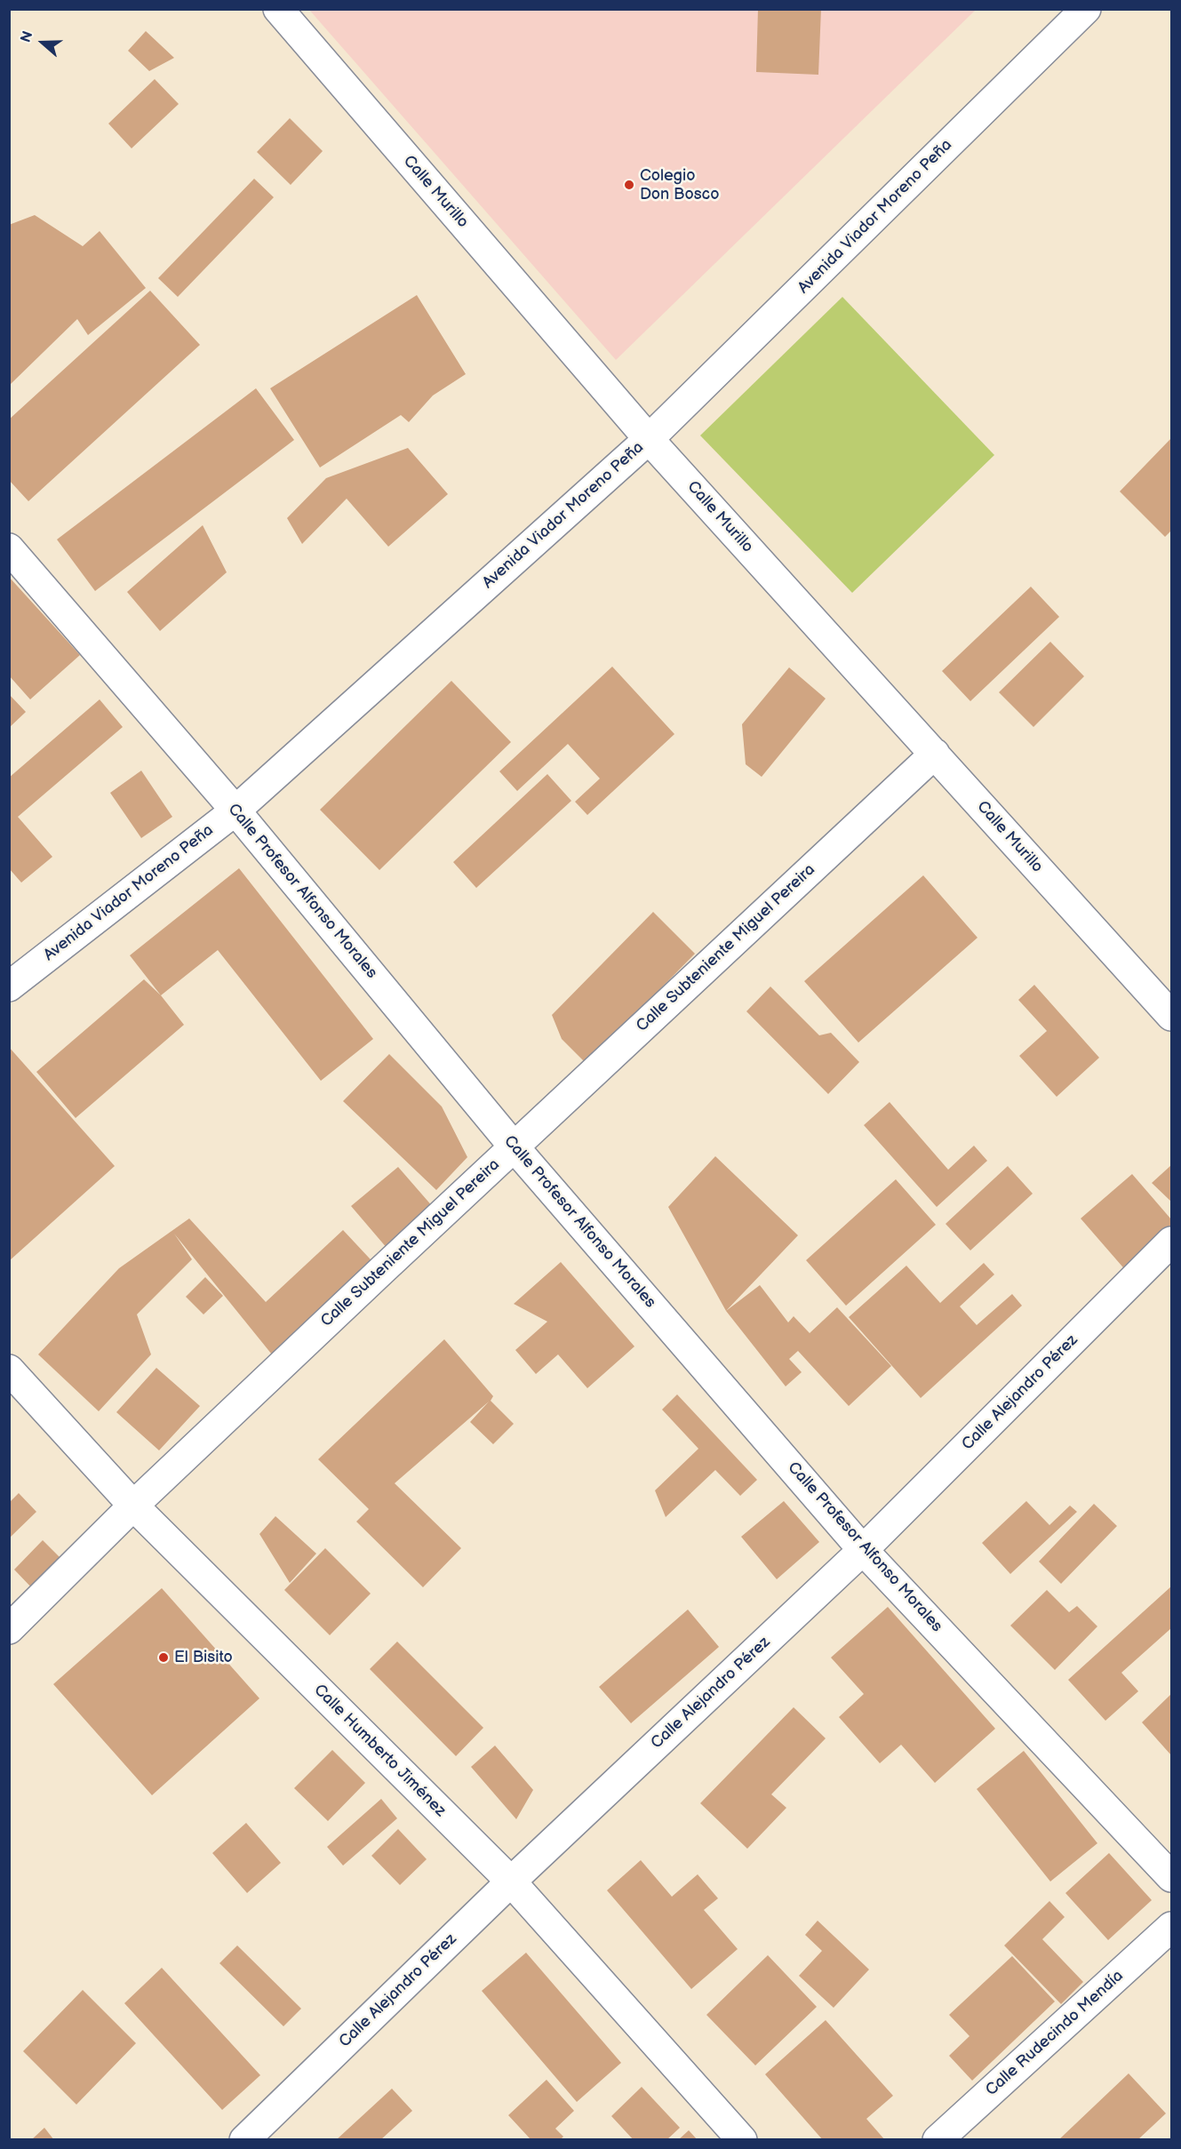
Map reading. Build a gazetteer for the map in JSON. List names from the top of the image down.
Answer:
{
  "streets": {
    "street": [
      "Calle Murillo",
      "Avenida Viador Moreno Peña",
      "Calle Profesor Alfonso Morales",
      "Calle Subteniente Miguel Pereira",
      "Calle Alejandro Pérez",
      "Calle Humberto Jiménez",
      "Calle Rudecindo Mendía"
    ]
  },
  "crossings": [
    ["Calle Murillo", "Avenida Viador Moreno Peña"],
    ["Calle Murillo", "Calle Subteniente Miguel Pereira"],
    ["Avenida Viador Moreno Peña", "Calle Profesor Alfonso Morales"],
    ["Calle Profesor Alfonso Morales", "Calle Subteniente Miguel Pereira"],
    ["Calle Profesor Alfonso Morales", "Calle Alejandro Pérez"],
    ["Calle Subteniente Miguel Pereira", "Calle Humberto Jiménez"],
    ["Calle Alejandro Pérez", "Calle Humberto Jiménez"]
  ],
  "places": ["Colegio Don Bosco", "El Bisito"],
  "north": "left"
}
